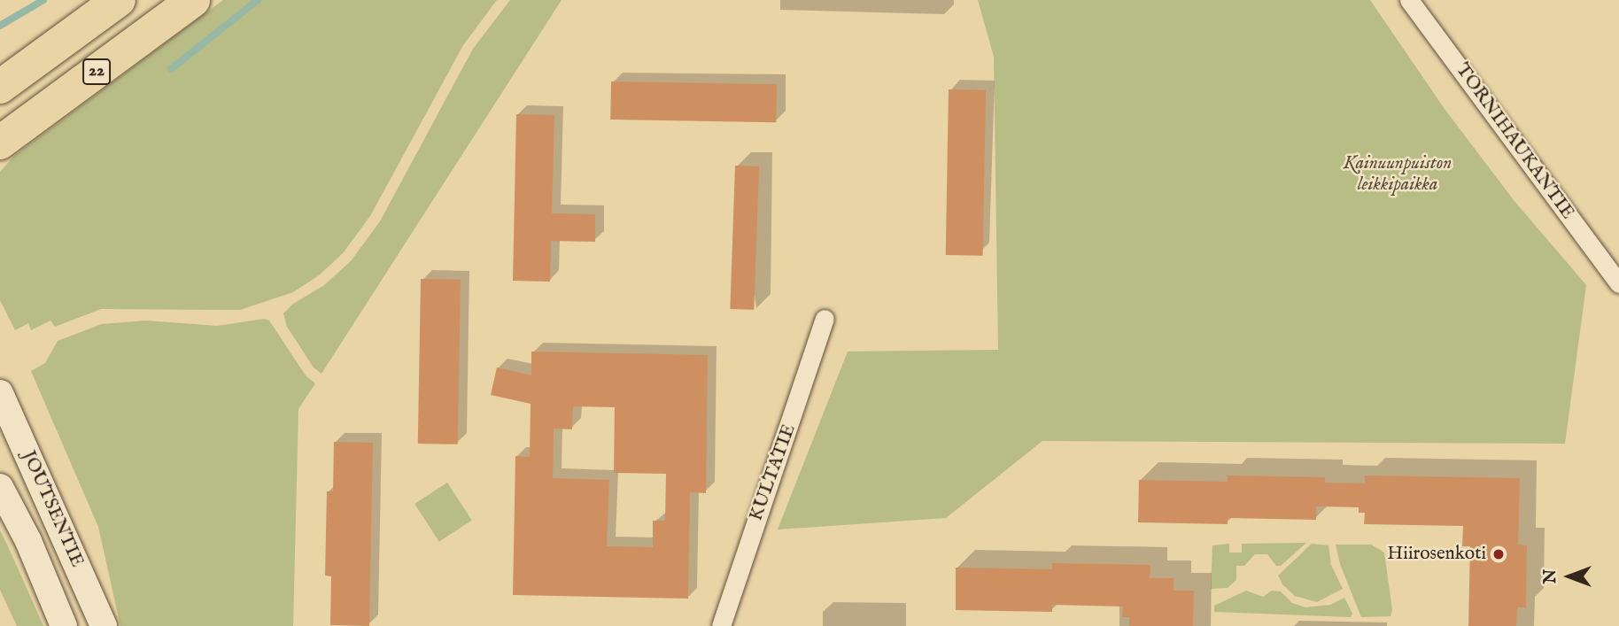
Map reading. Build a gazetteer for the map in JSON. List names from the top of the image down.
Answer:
{
  "streets": {
    "highway": ["22"],
    "main road": ["JOUTSENTIE"],
    "street": ["TORNIHAUKANTIE", "KULTATIE"]
  },
  "parks": ["Kainuunpuiston leikkipaikka"],
  "places": ["Hiirosenkoti"],
  "north": "left"
}
